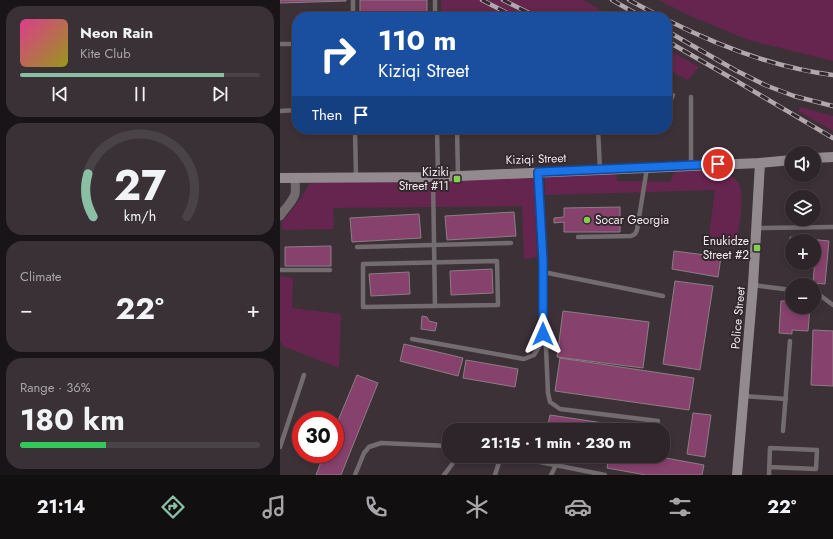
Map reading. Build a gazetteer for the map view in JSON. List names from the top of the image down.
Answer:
{
  "streets": {
    "street": ["Kiziqi Street", "Police Street"]
  },
  "crossings": [
    ["Kiziqi Street", "Police Street"]
  ],
  "places": {
    "transit": ["Kiziki Street #11", "Enukidze Street #2"],
    "other": ["Socar Georgia"]
  },
  "page": {
    "turn": ["110 m", "Kiziqi Street"],
    "song": ["Neon Rain", "Kite Club"],
    "then": "Then",
    "map_buttons": ["+", "−"],
    "tile": [
      "Climate",
      ["Range · 36%", "180 km"]
    ],
    "heat": ["−", "22°", "+"],
    "limit": "30",
    "trip": "21:15 · 1 min · 230 m",
    "tabs": ["21:14", "22°"],
    "gauge": ["27", "km/h"]
  }
}
